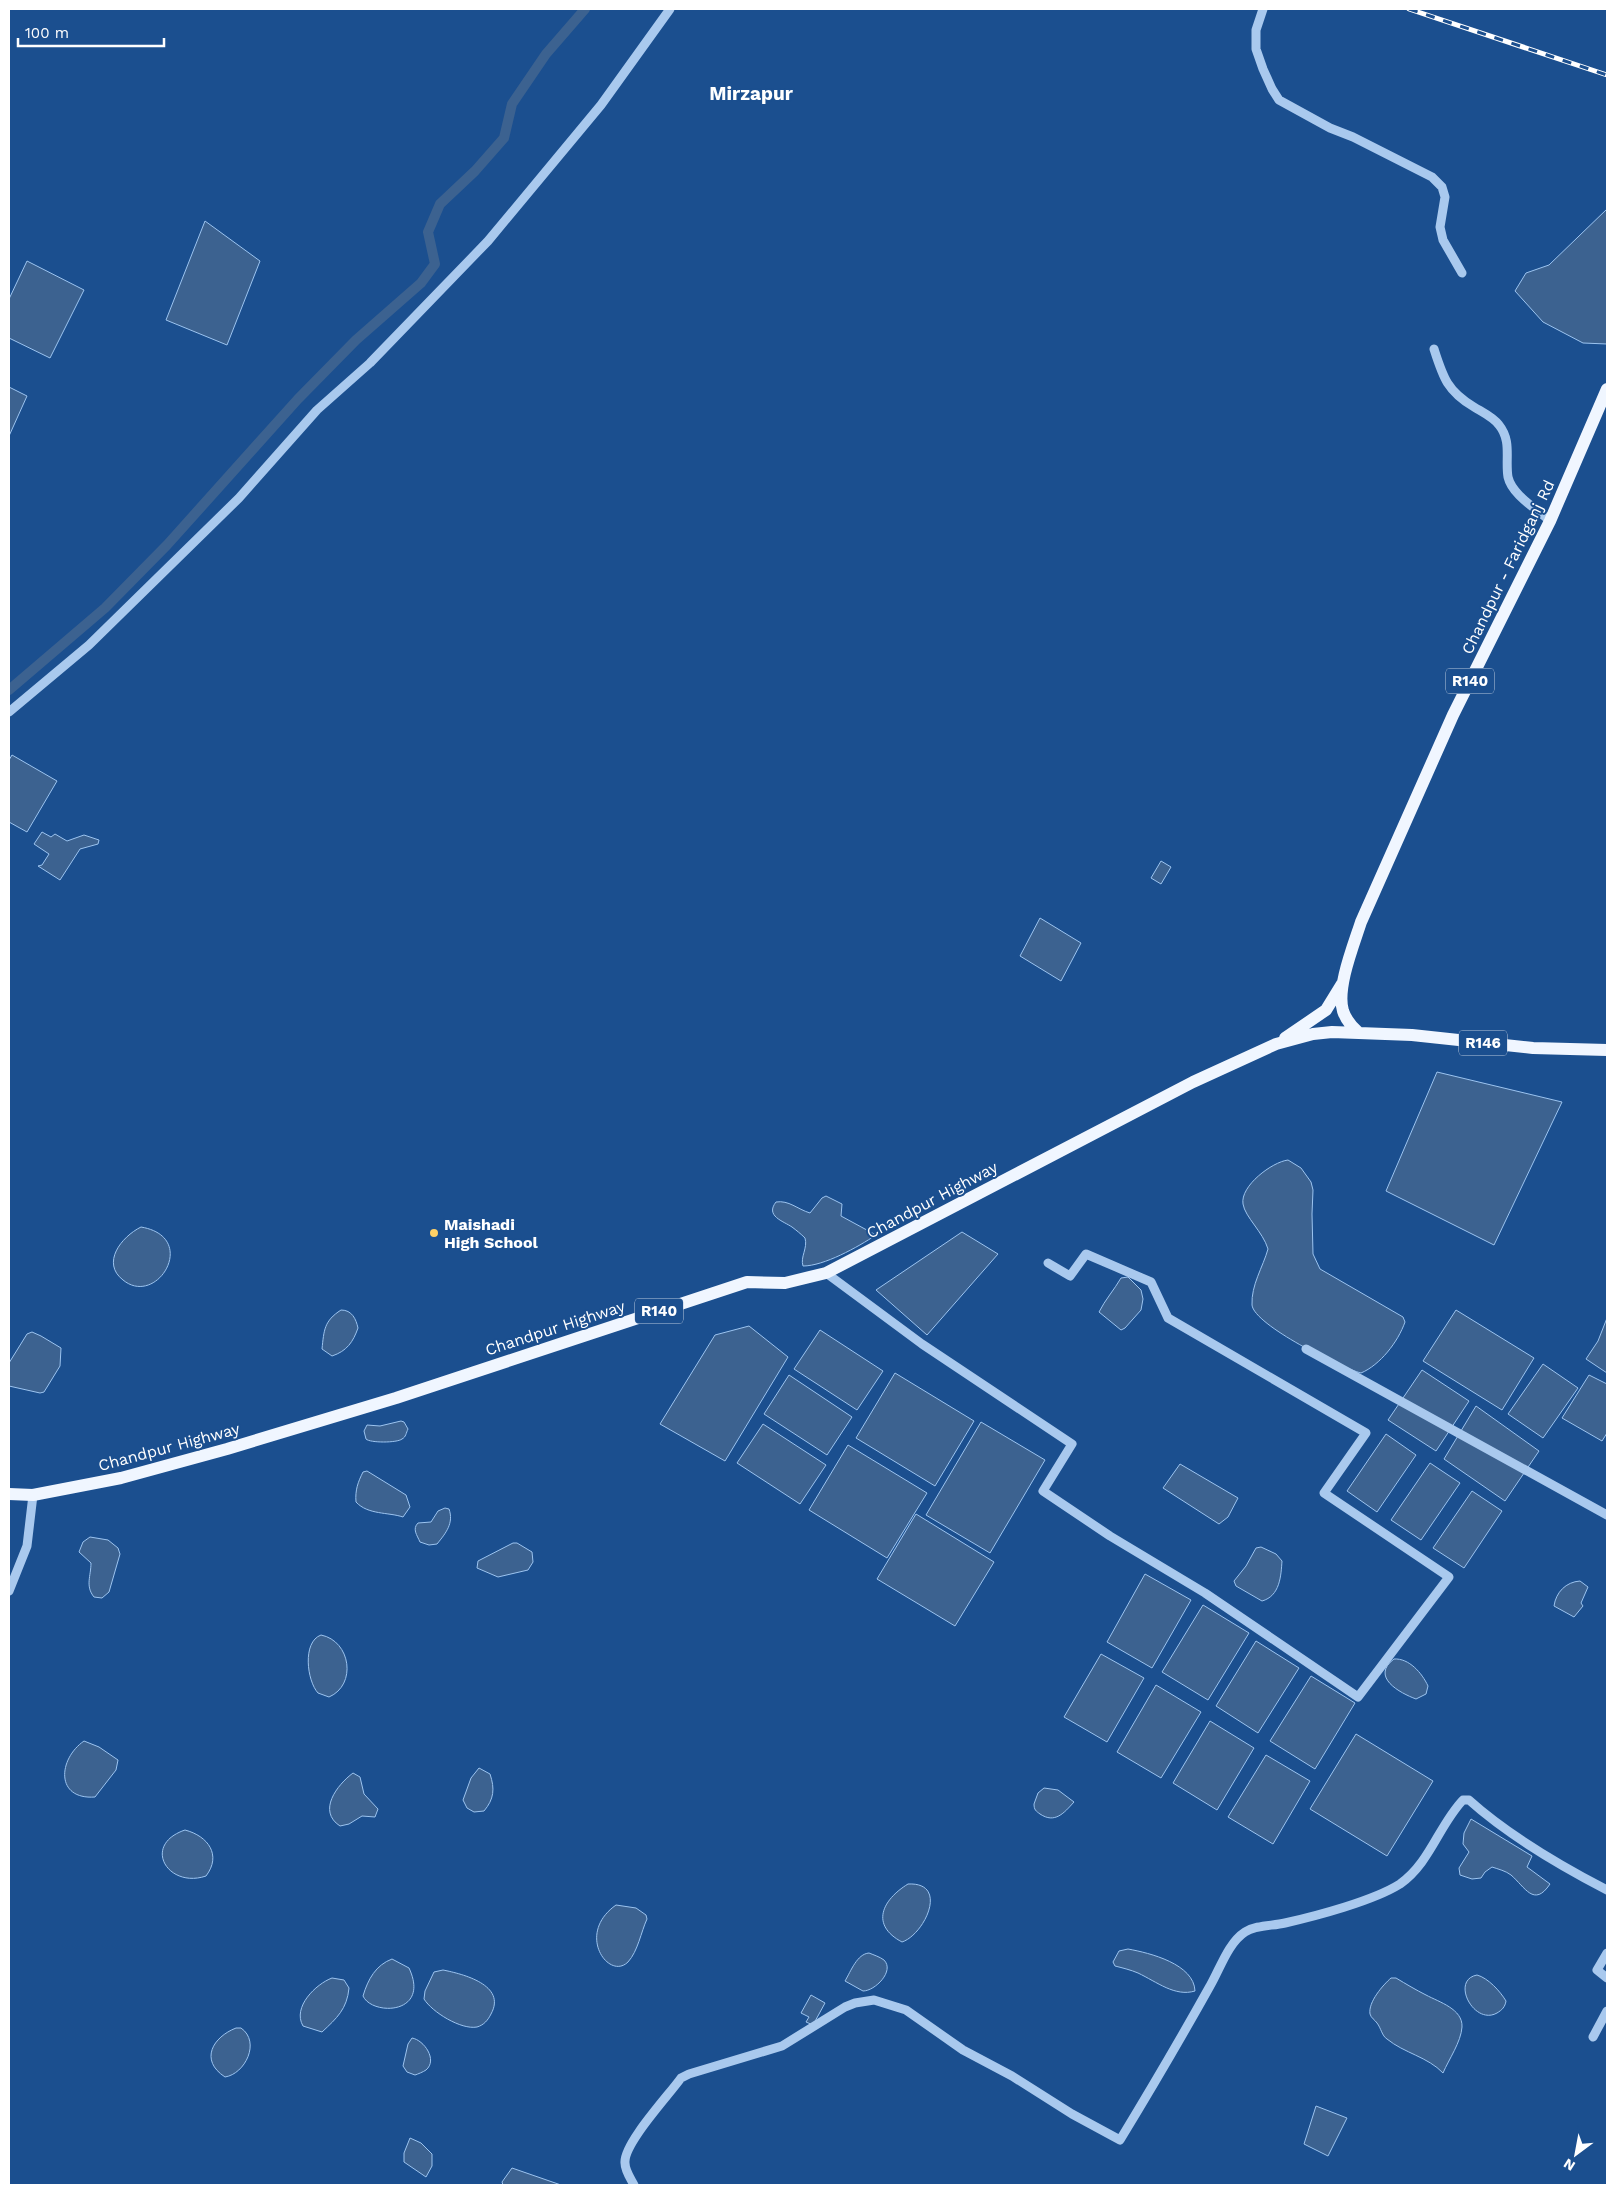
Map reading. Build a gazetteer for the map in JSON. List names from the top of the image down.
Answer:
{
  "streets": {
    "main road": [
      "Chandpur - Faridganj Rd",
      "R140",
      "R146",
      "Chandpur Highway"
    ]
  },
  "crossings": [
    ["Chandpur - Faridganj Rd", "R140"],
    ["R140", "R146"],
    ["R140", "Chandpur Highway"]
  ],
  "districts": ["Mirzapur"],
  "places": ["Maishadi High School"],
  "scale_bar": "100 m",
  "north": "bottom left"
}
